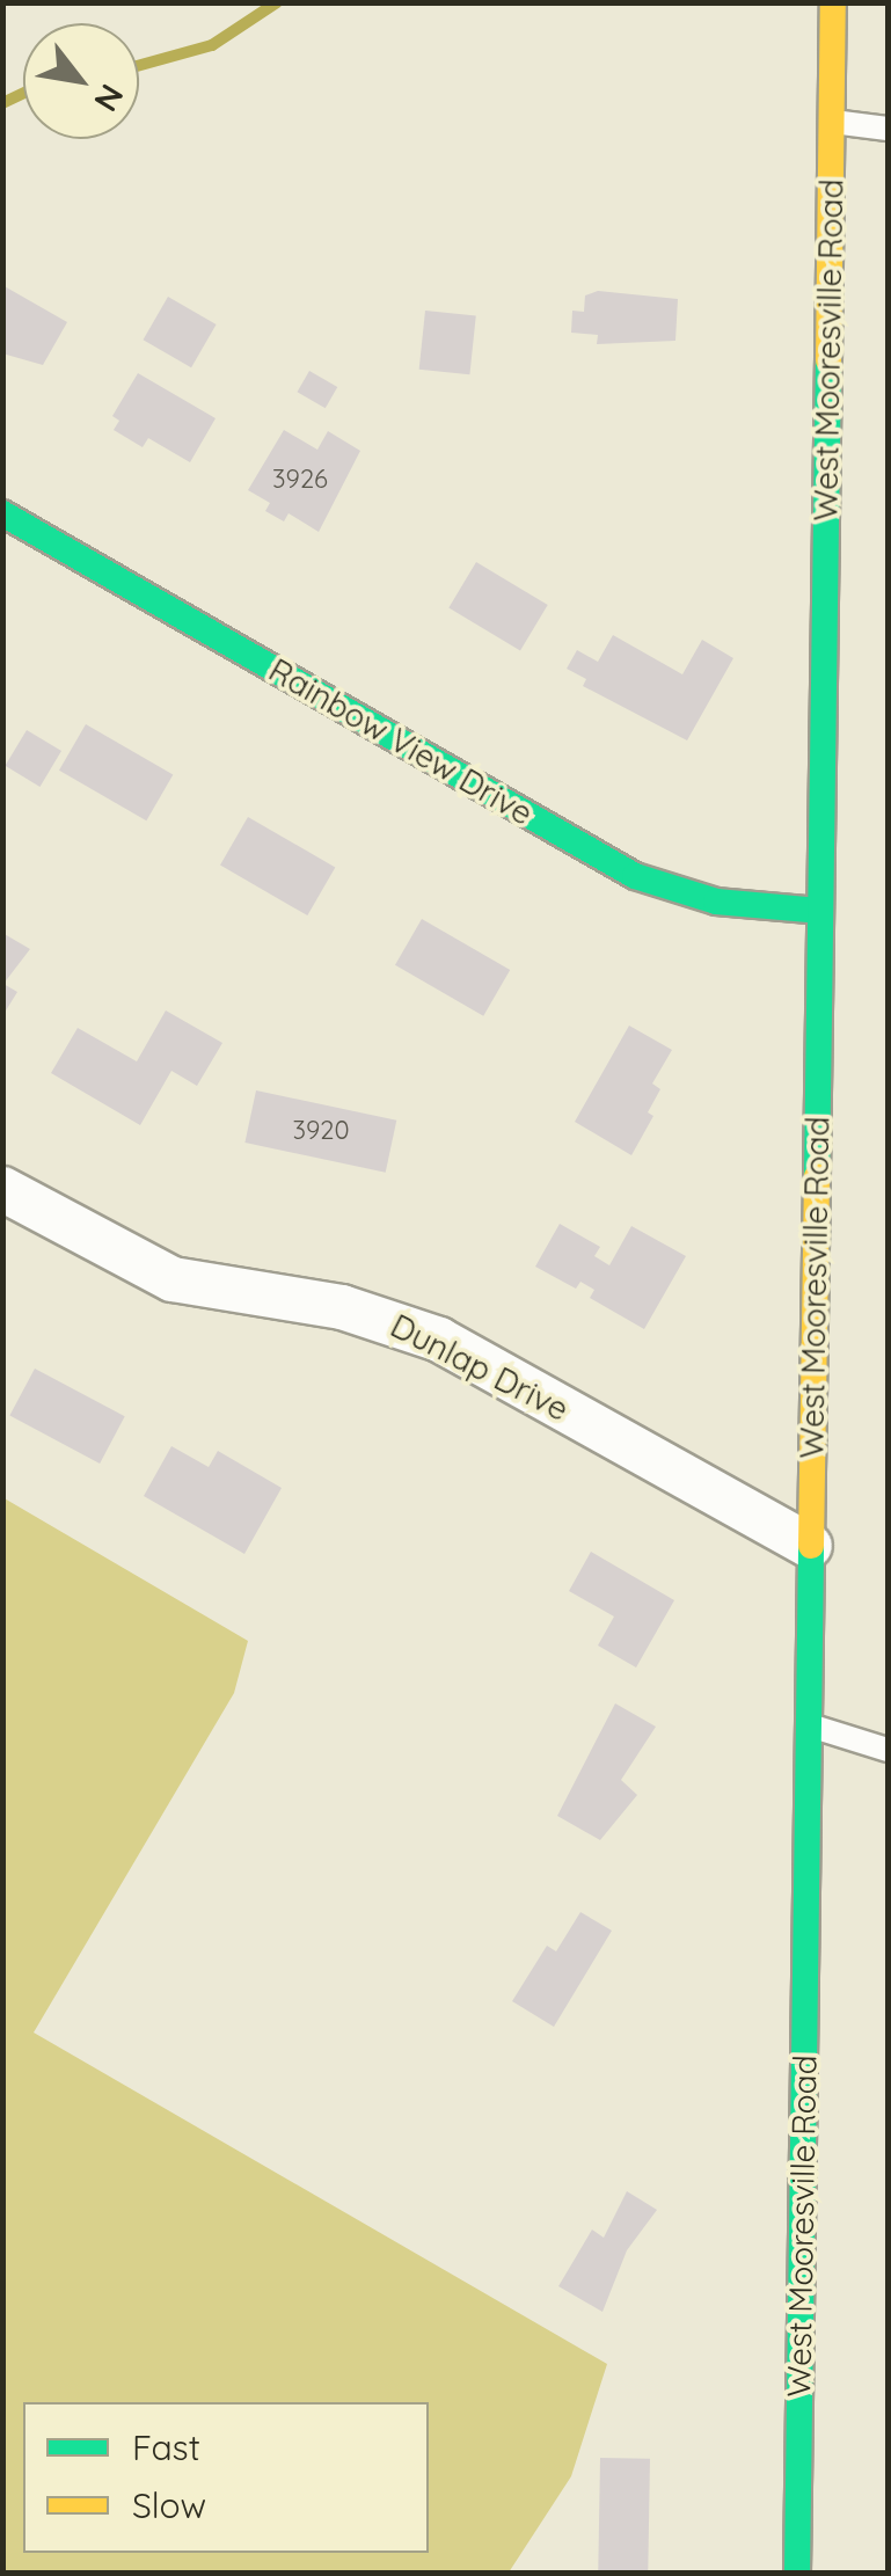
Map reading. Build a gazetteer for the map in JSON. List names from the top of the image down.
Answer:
{
  "streets": {
    "street": ["West Mooresville Road", "Rainbow View Drive", "Dunlap Drive"]
  },
  "crossings": [
    ["West Mooresville Road", "Rainbow View Drive"],
    ["West Mooresville Road", "Dunlap Drive"]
  ],
  "house_numbers": ["3926", "3920"],
  "legend": ["Fast", "Slow"],
  "north": "bottom right"
}
